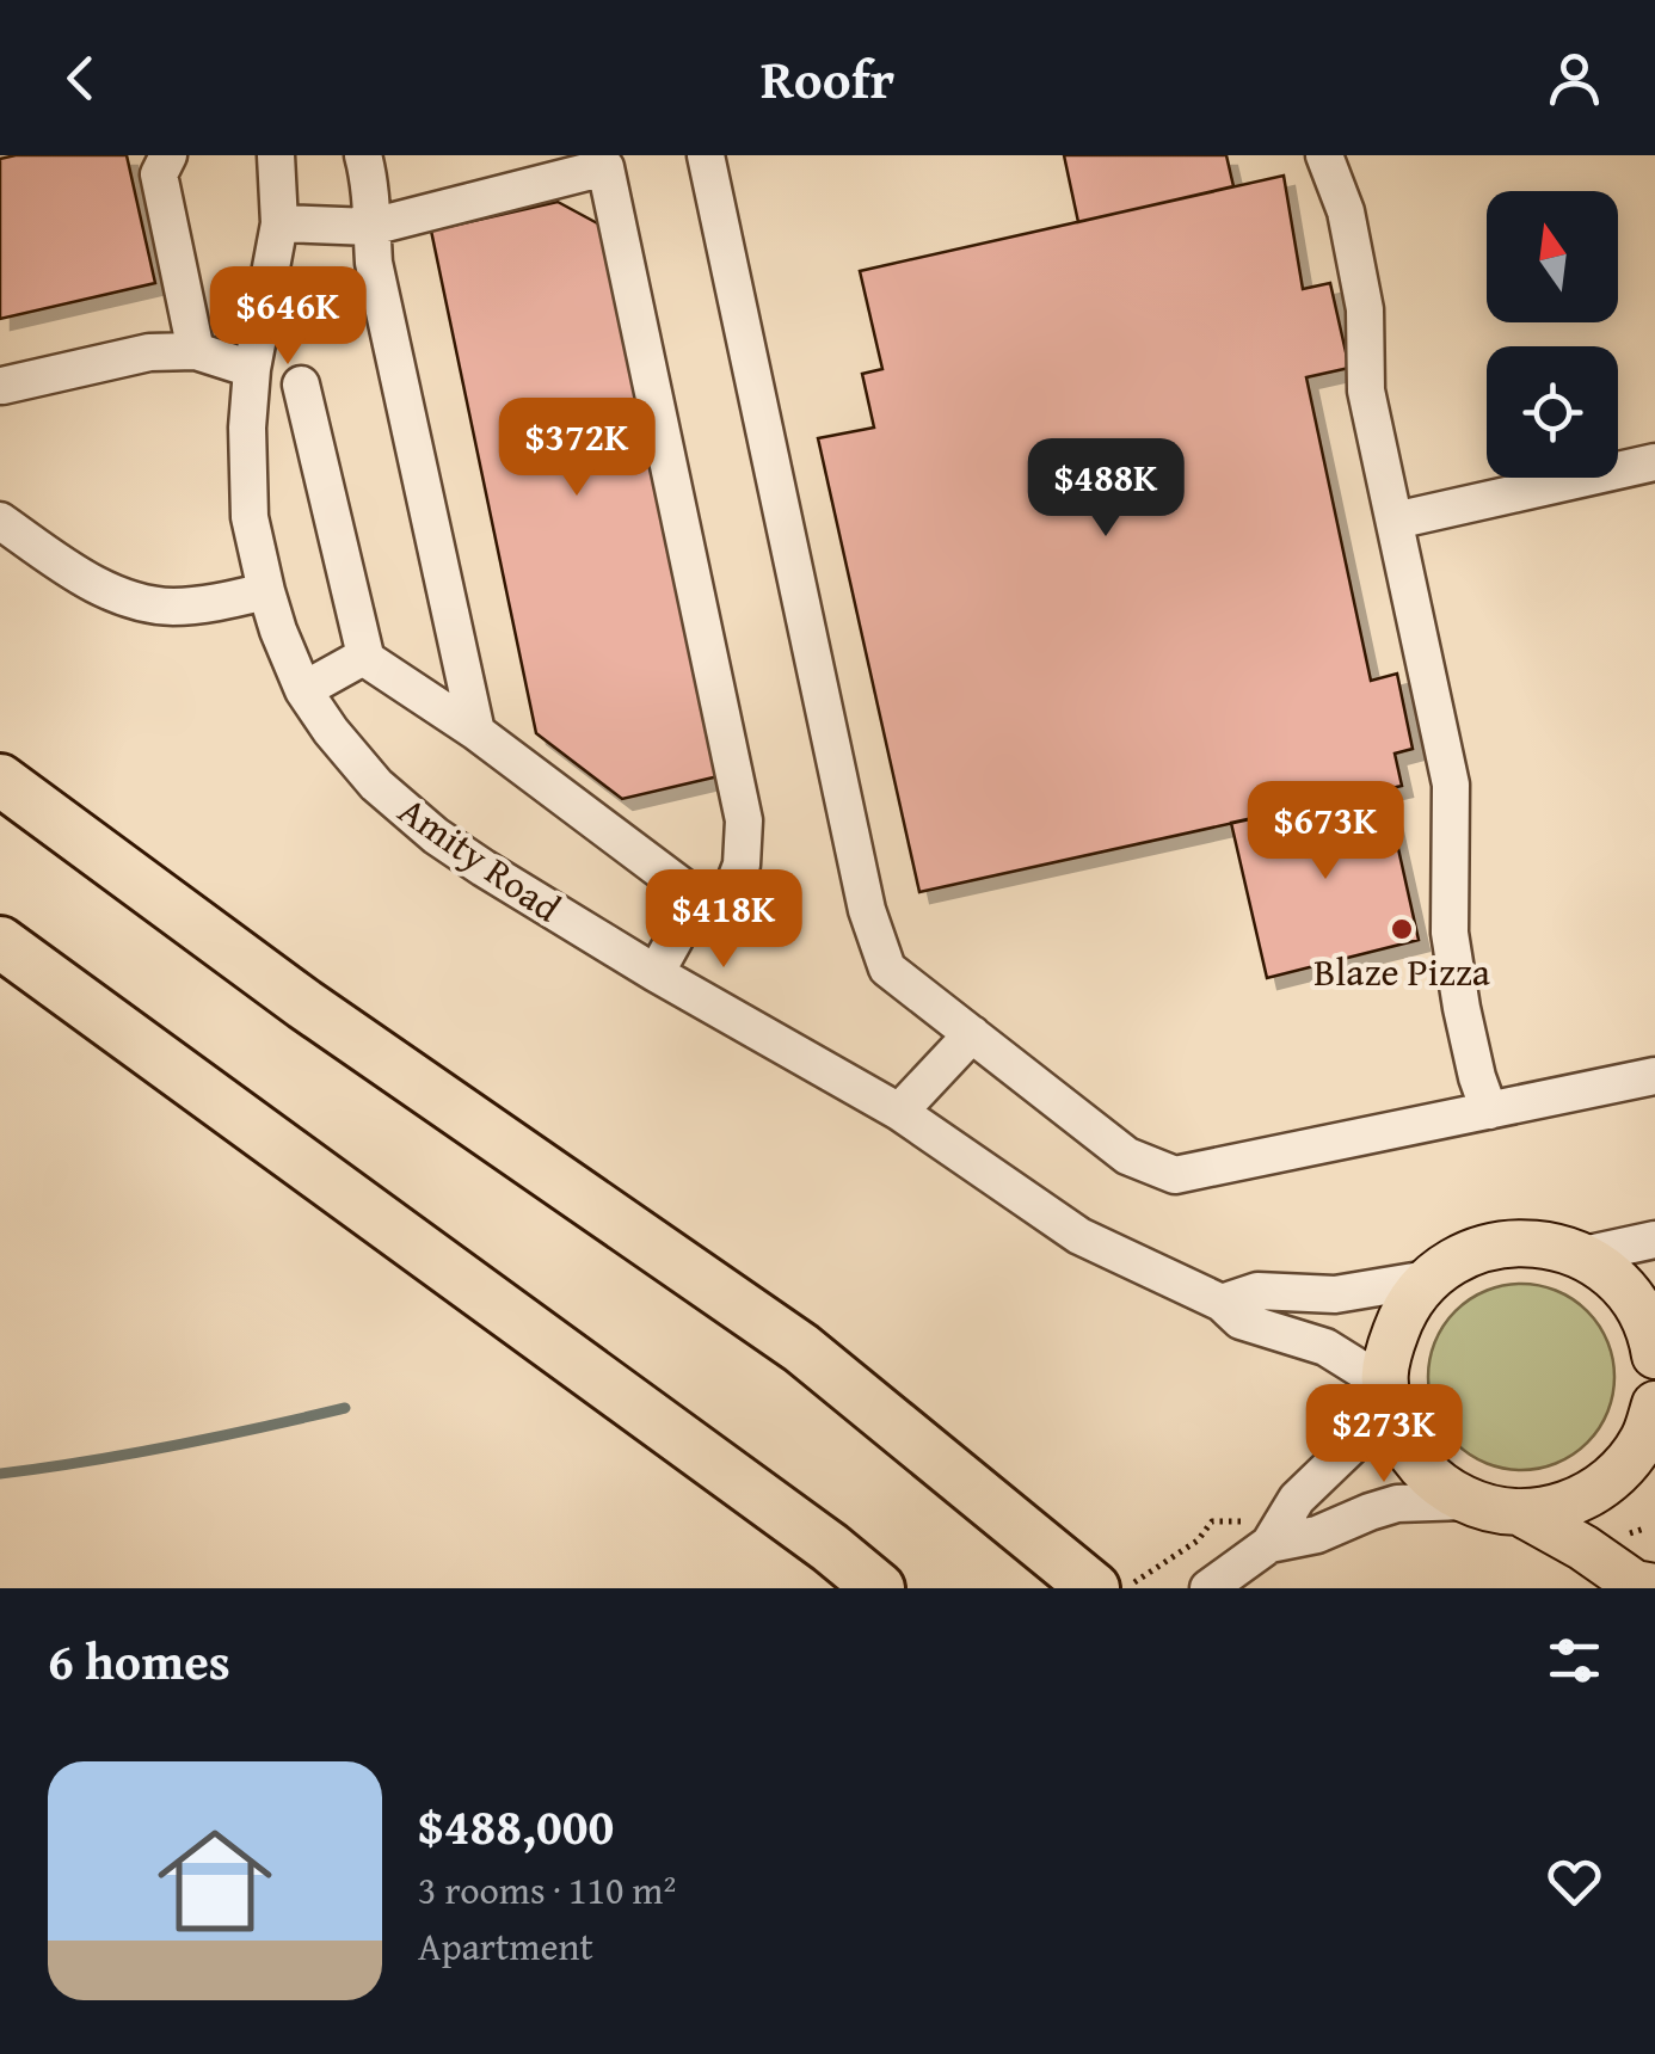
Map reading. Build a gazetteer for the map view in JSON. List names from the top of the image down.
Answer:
{
  "streets": {
    "street": ["Amity Road"]
  },
  "places": ["Blaze Pizza"],
  "north": "top",
  "page": {
    "header": "Roofr",
    "price": [
      "$646K",
      "$372K",
      "$488K",
      "$673K",
      "$418K",
      "$273K"
    ],
    "heading": "6 homes",
    "list": [
      {
        "name": "$488,000",
        "note": "3 rooms · 110 m² · Apartment"
      }
    ]
  }
}
